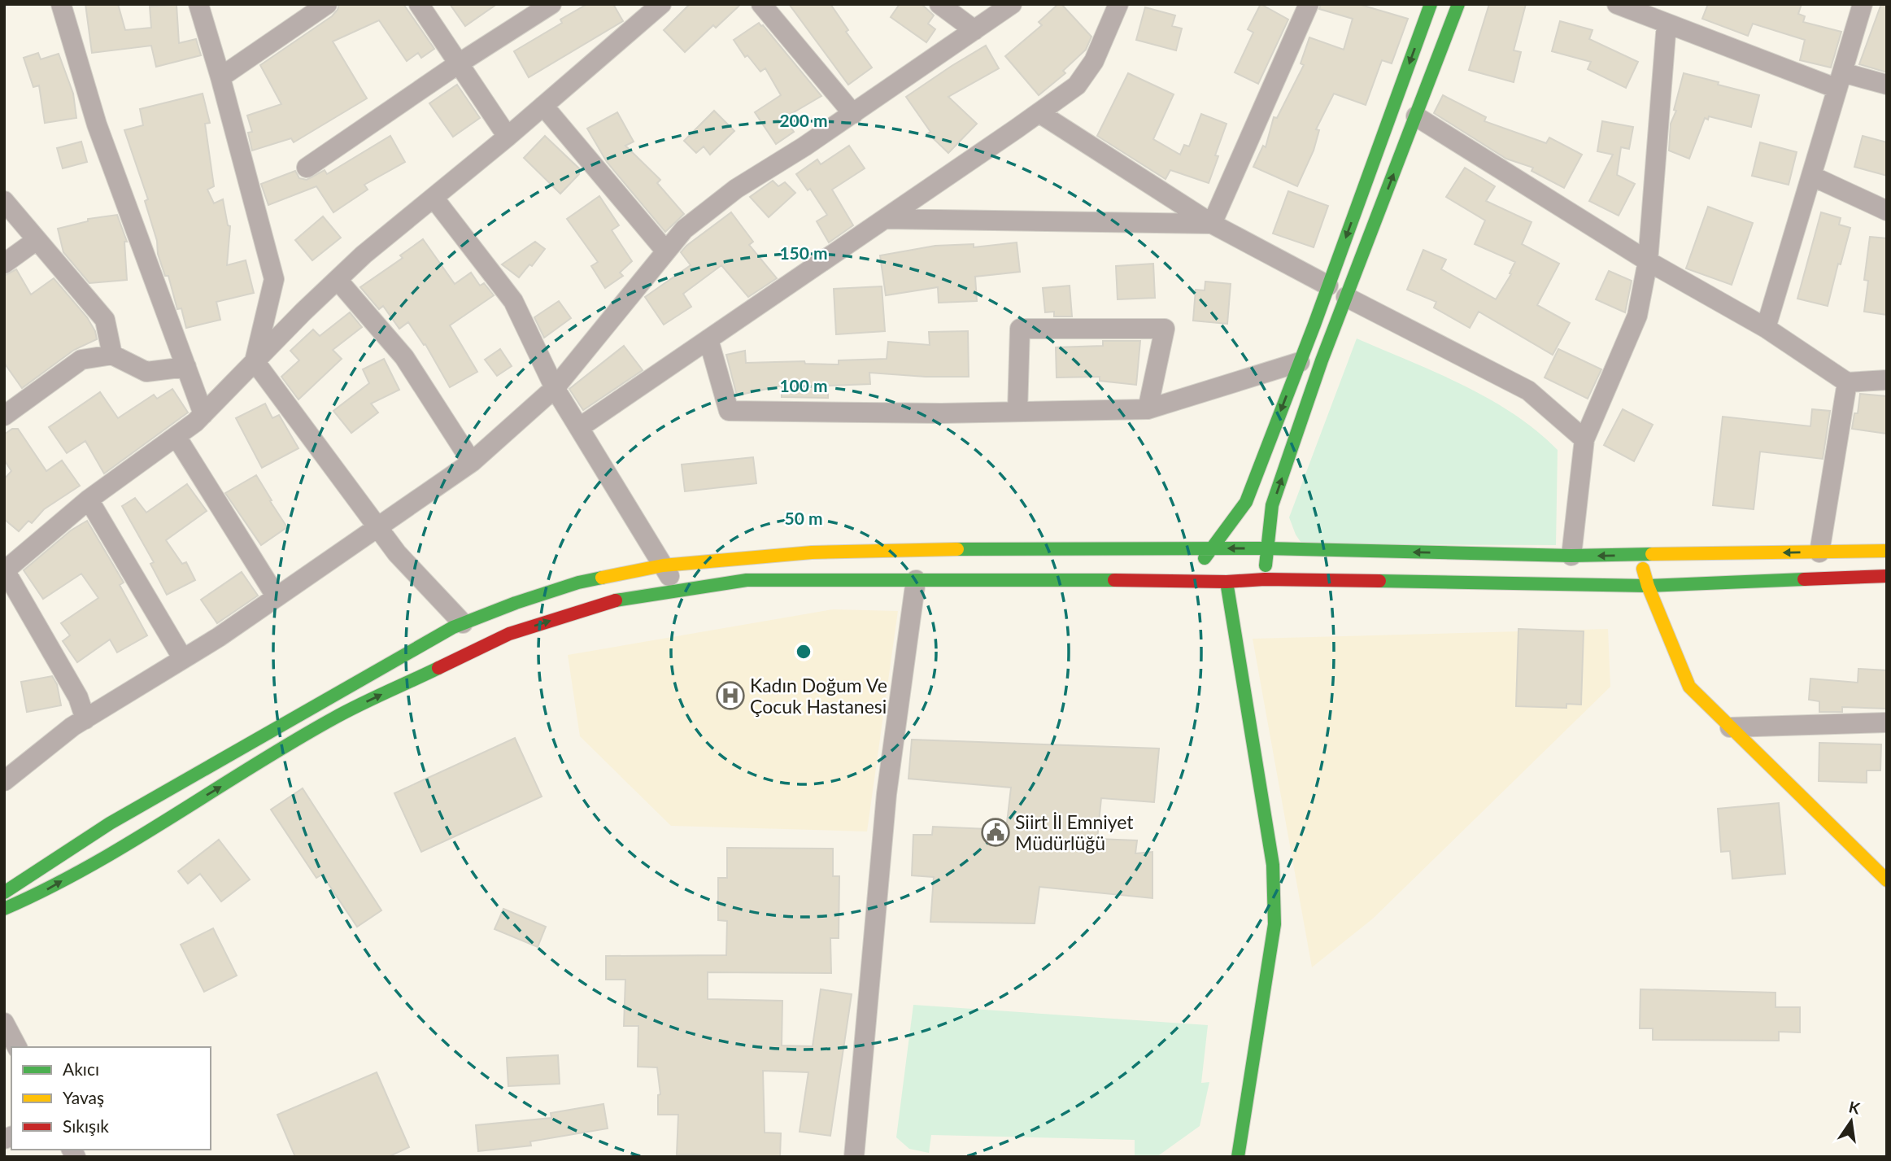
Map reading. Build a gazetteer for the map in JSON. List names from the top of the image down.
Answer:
{
  "places": {
    "hospital": ["Kadın Doğum Ve Çocuk Hastanesi"],
    "public building": ["Siirt İl Emniyet Müdürlüğü"]
  },
  "legend": ["Akıcı", "Yavaş", "Sıkışık"],
  "north": "top",
  "rings": [
    "200 m",
    "150 m",
    "100 m",
    "50 m"
  ]
}
